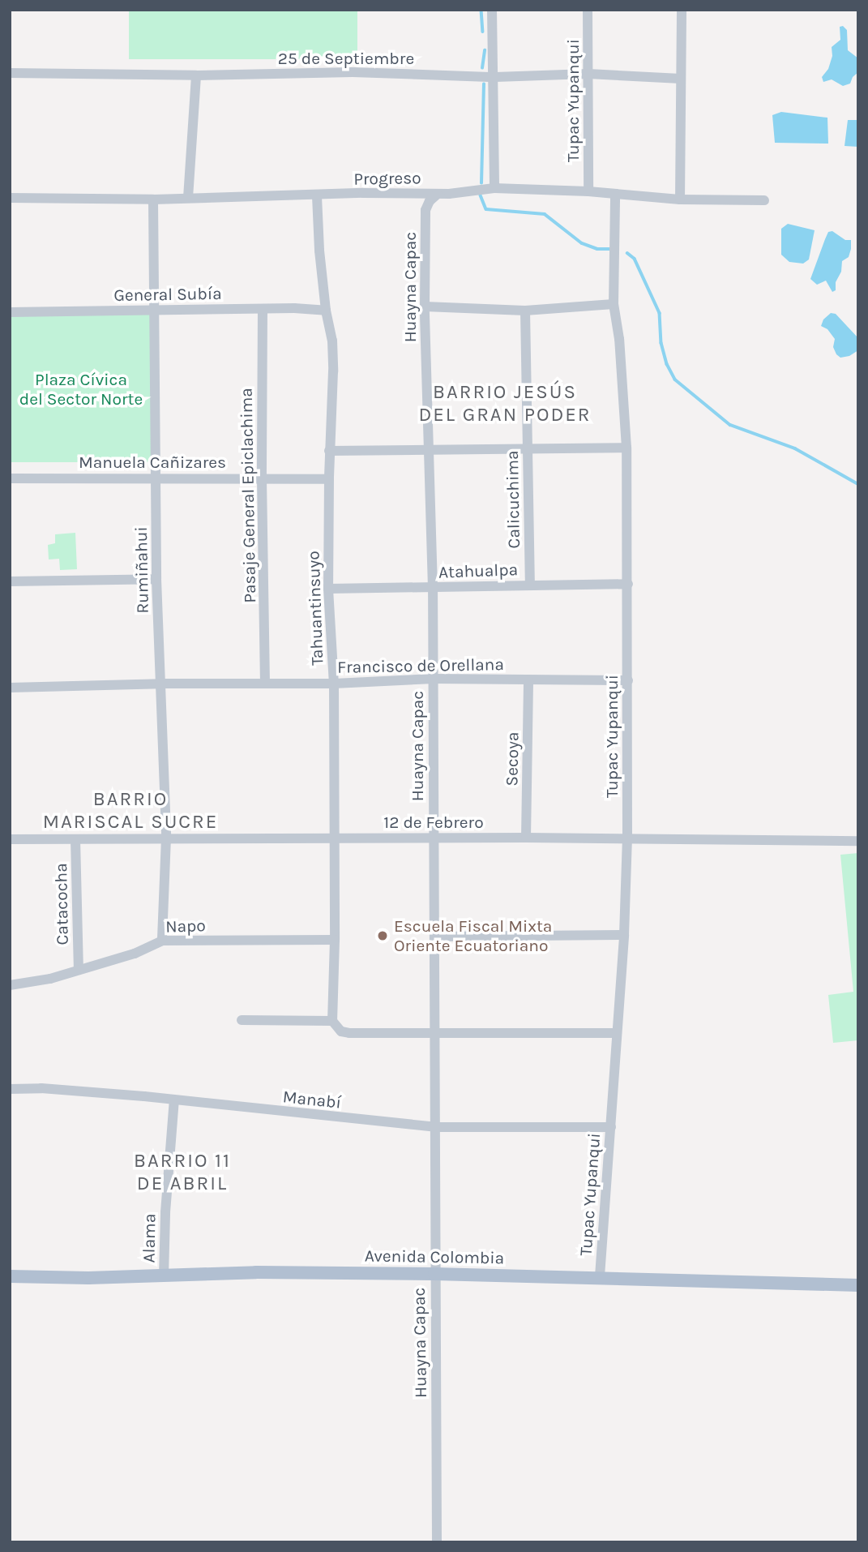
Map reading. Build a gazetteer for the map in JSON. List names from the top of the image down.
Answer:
{
  "streets": {
    "main road": ["Avenida Colombia"],
    "street": [
      "25 de Septiembre",
      "Tupac Yupanqui",
      "Progreso",
      "Huayna Capac",
      "General Subía",
      "Manuela Cañizares",
      "Pasaje General Epiclachima",
      "Calicuchima",
      "Rumiñahui",
      "Atahualpa",
      "Tahuantinsuyo",
      "Francisco de Orellana",
      "Secoya",
      "12 de Febrero",
      "Catacocha",
      "Napo",
      "Manabí",
      "Alama"
    ]
  },
  "crossings": [
    ["25 de Septiembre", "Tupac Yupanqui"],
    ["Tupac Yupanqui", "Progreso"],
    ["Tupac Yupanqui", "Atahualpa"],
    ["Tupac Yupanqui", "Francisco de Orellana"],
    ["Tupac Yupanqui", "12 de Febrero"],
    ["Tupac Yupanqui", "Manabí"],
    ["Tupac Yupanqui", "Avenida Colombia"],
    ["Progreso", "Huayna Capac"],
    ["Progreso", "Rumiñahui"],
    ["Progreso", "Tahuantinsuyo"],
    ["Huayna Capac", "Atahualpa"],
    ["Huayna Capac", "Francisco de Orellana"],
    ["Huayna Capac", "12 de Febrero"],
    ["Huayna Capac", "Manabí"],
    ["Huayna Capac", "Avenida Colombia"],
    ["General Subía", "Pasaje General Epiclachima"],
    ["General Subía", "Rumiñahui"],
    ["General Subía", "Tahuantinsuyo"],
    ["Manuela Cañizares", "Pasaje General Epiclachima"],
    ["Manuela Cañizares", "Rumiñahui"],
    ["Manuela Cañizares", "Tahuantinsuyo"],
    ["Pasaje General Epiclachima", "Francisco de Orellana"],
    ["Calicuchima", "Atahualpa"],
    ["Rumiñahui", "Francisco de Orellana"],
    ["Rumiñahui", "12 de Febrero"],
    ["Rumiñahui", "Napo"],
    ["Atahualpa", "Tahuantinsuyo"],
    ["Tahuantinsuyo", "Francisco de Orellana"],
    ["Tahuantinsuyo", "12 de Febrero"],
    ["Tahuantinsuyo", "Napo"],
    ["Francisco de Orellana", "Secoya"],
    ["Secoya", "12 de Febrero"],
    ["12 de Febrero", "Catacocha"],
    ["Catacocha", "Napo"],
    ["Manabí", "Alama"],
    ["Alama", "Avenida Colombia"]
  ],
  "districts": ["BARRIO JESÚS DEL GRAN PODER", "BARRIO MARISCAL SUCRE", "BARRIO 11 DE ABRIL"],
  "parks": ["Plaza Cívica del Sector Norte"],
  "places": ["Escuela Fiscal Mixta Oriente Ecuatoriano"]
}
